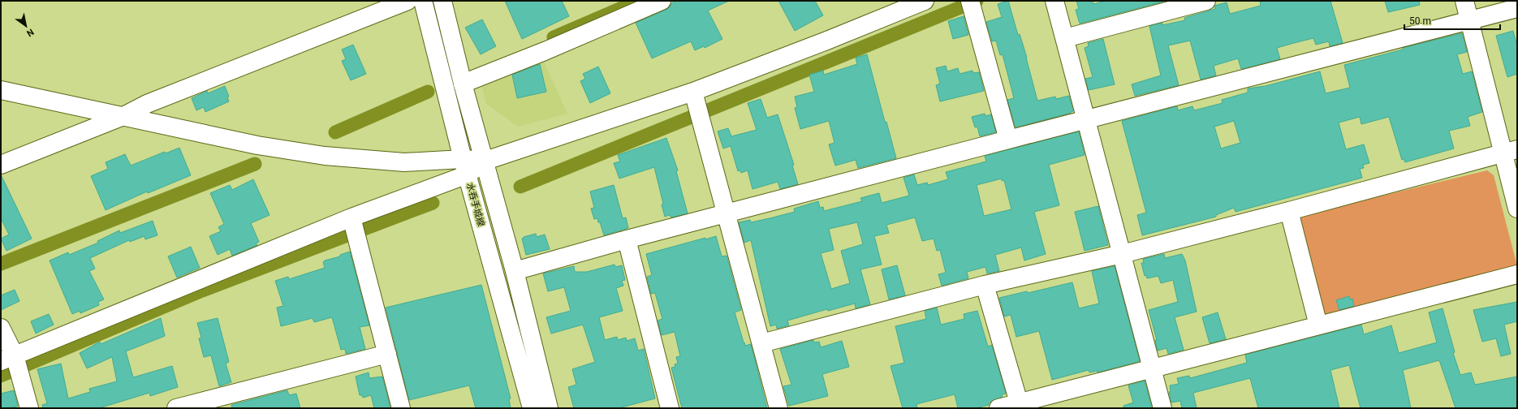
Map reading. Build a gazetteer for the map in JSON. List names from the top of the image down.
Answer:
{
  "streets": {
    "street": ["水呑手城線"]
  },
  "scale_bar": "50 m",
  "north": "bottom right"
}
